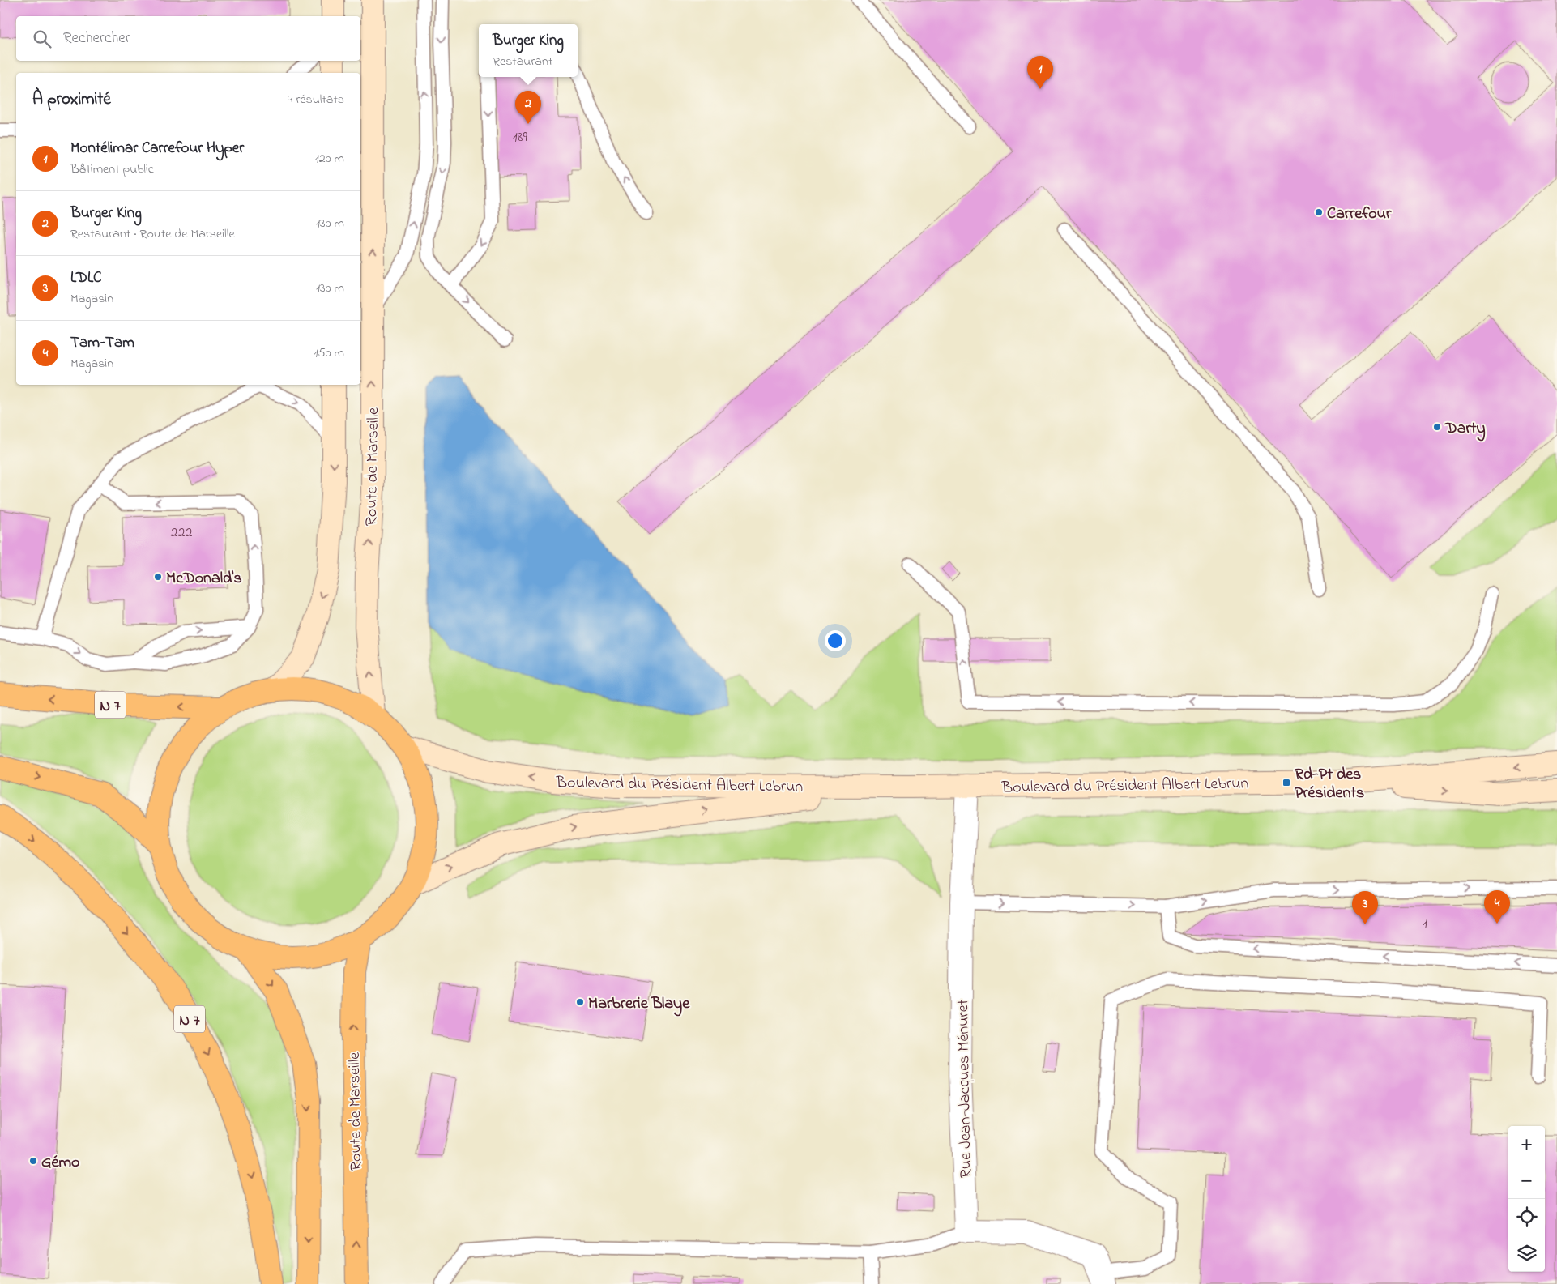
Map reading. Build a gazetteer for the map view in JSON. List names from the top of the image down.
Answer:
{
  "streets": {
    "main road": ["Route de Marseille", "N 7", "Boulevard du Président Albert Lebrun"],
    "street": ["Rue Jean-Jacques Ménuret"]
  },
  "crossings": [
    ["Boulevard du Président Albert Lebrun", "Rue Jean-Jacques Ménuret"]
  ],
  "places": {
    "other": [
      "Carrefour",
      "Darty",
      "McDonald's",
      "Marbrerie Blaye",
      "Gémo"
    ],
    "transit": ["Rd-Pt des Présidents"]
  },
  "house_numbers": ["189", "222", "1"],
  "page": {
    "search": "Rechercher",
    "popup": ["Burger King", "Restaurant"],
    "pins": [
      "1",
      "2",
      "4",
      "3"
    ],
    "heading": ["À proximité", "4 résultats"],
    "list": [
      {
        "mark": "1",
        "name": "Montélimar Carrefour Hyper",
        "note": "Bâtiment public",
        "value": "120 m"
      },
      {
        "mark": "2",
        "name": "Burger King",
        "note": "Restaurant · Route de Marseille",
        "value": "130 m"
      },
      {
        "mark": "3",
        "name": "LDLC",
        "note": "Magasin",
        "value": "130 m"
      },
      {
        "mark": "4",
        "name": "Tam-Tam",
        "note": "Magasin",
        "value": "150 m"
      }
    ],
    "map_buttons": ["+", "−"]
  }
}
